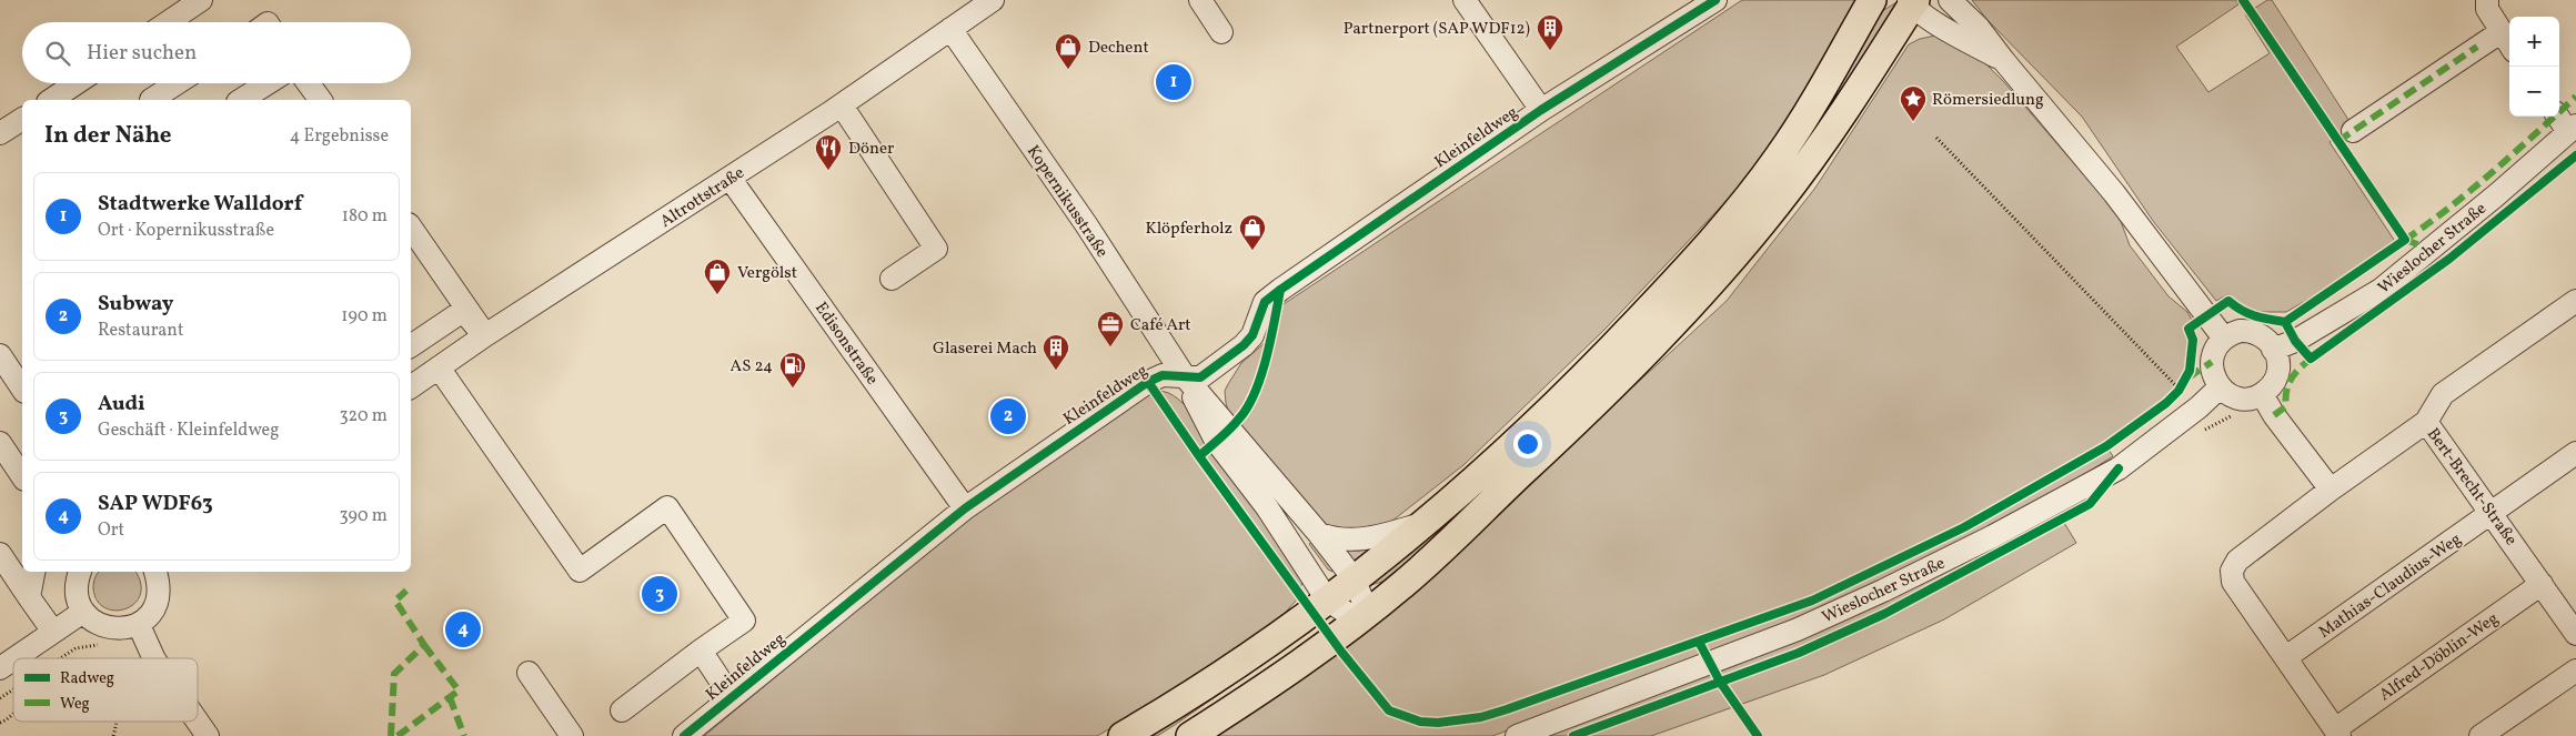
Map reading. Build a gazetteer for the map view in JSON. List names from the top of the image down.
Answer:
{
  "streets": {
    "street": [
      "Kleinfeldweg",
      "Altrottstraße",
      "Kopernikusstraße",
      "Wieslocher Straße",
      "Edisonstraße",
      "Bert-Brecht-Straße",
      "Mathias-Claudius-Weg",
      "Alfred-Döblin-Weg"
    ]
  },
  "crossings": [
    ["Kleinfeldweg", "Kopernikusstraße"],
    ["Kleinfeldweg", "Edisonstraße"],
    ["Altrottstraße", "Kopernikusstraße"],
    ["Altrottstraße", "Edisonstraße"],
    ["Bert-Brecht-Straße", "Mathias-Claudius-Weg"],
    ["Bert-Brecht-Straße", "Alfred-Döblin-Weg"]
  ],
  "places": {
    "building": ["Partnerport (SAP WDF12)", "Glaserei Mach"],
    "shop": ["Dechent", "Klöpferholz", "Vergölst"],
    "place": ["Römersiedlung"],
    "restaurant": ["Döner"],
    "office": ["Café Art"],
    "fuel station": ["AS 24"]
  },
  "legend": ["Radweg", "Weg"],
  "page": {
    "map_buttons": ["+", "−"],
    "search": "Hier suchen",
    "pins": [
      "1",
      "2",
      "3",
      "4"
    ],
    "heading": ["In der Nähe", "4 Ergebnisse"],
    "list": [
      {
        "mark": "1",
        "name": "Stadtwerke Walldorf",
        "note": "Ort · Kopernikusstraße",
        "value": "180 m"
      },
      {
        "mark": "2",
        "name": "Subway",
        "note": "Restaurant",
        "value": "190 m"
      },
      {
        "mark": "3",
        "name": "Audi",
        "note": "Geschäft · Kleinfeldweg",
        "value": "320 m"
      },
      {
        "mark": "4",
        "name": "SAP WDF63",
        "note": "Ort",
        "value": "390 m"
      }
    ]
  }
}
